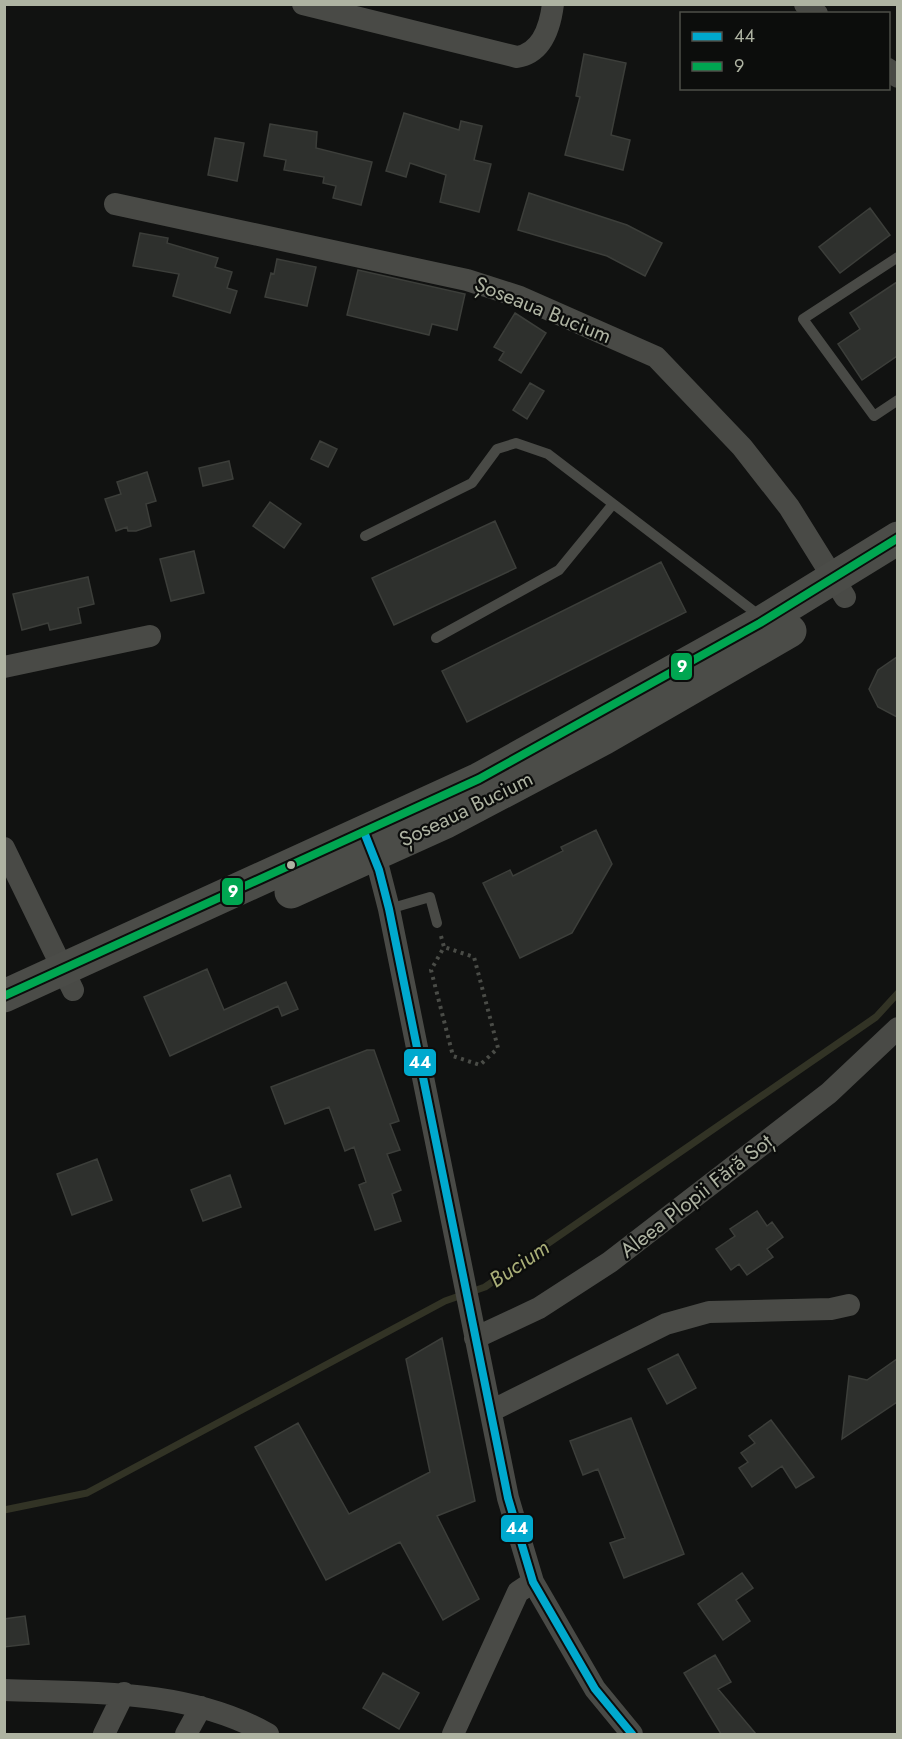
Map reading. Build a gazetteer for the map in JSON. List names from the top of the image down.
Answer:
{
  "streets": {
    "main road": ["Șoseaua Bucium"],
    "street": ["Aleea Plopii Fără Soț"]
  },
  "water": ["Bucium"],
  "lines": ["transit line 9", "transit line 44"],
  "legend": ["44", "9"]
}
